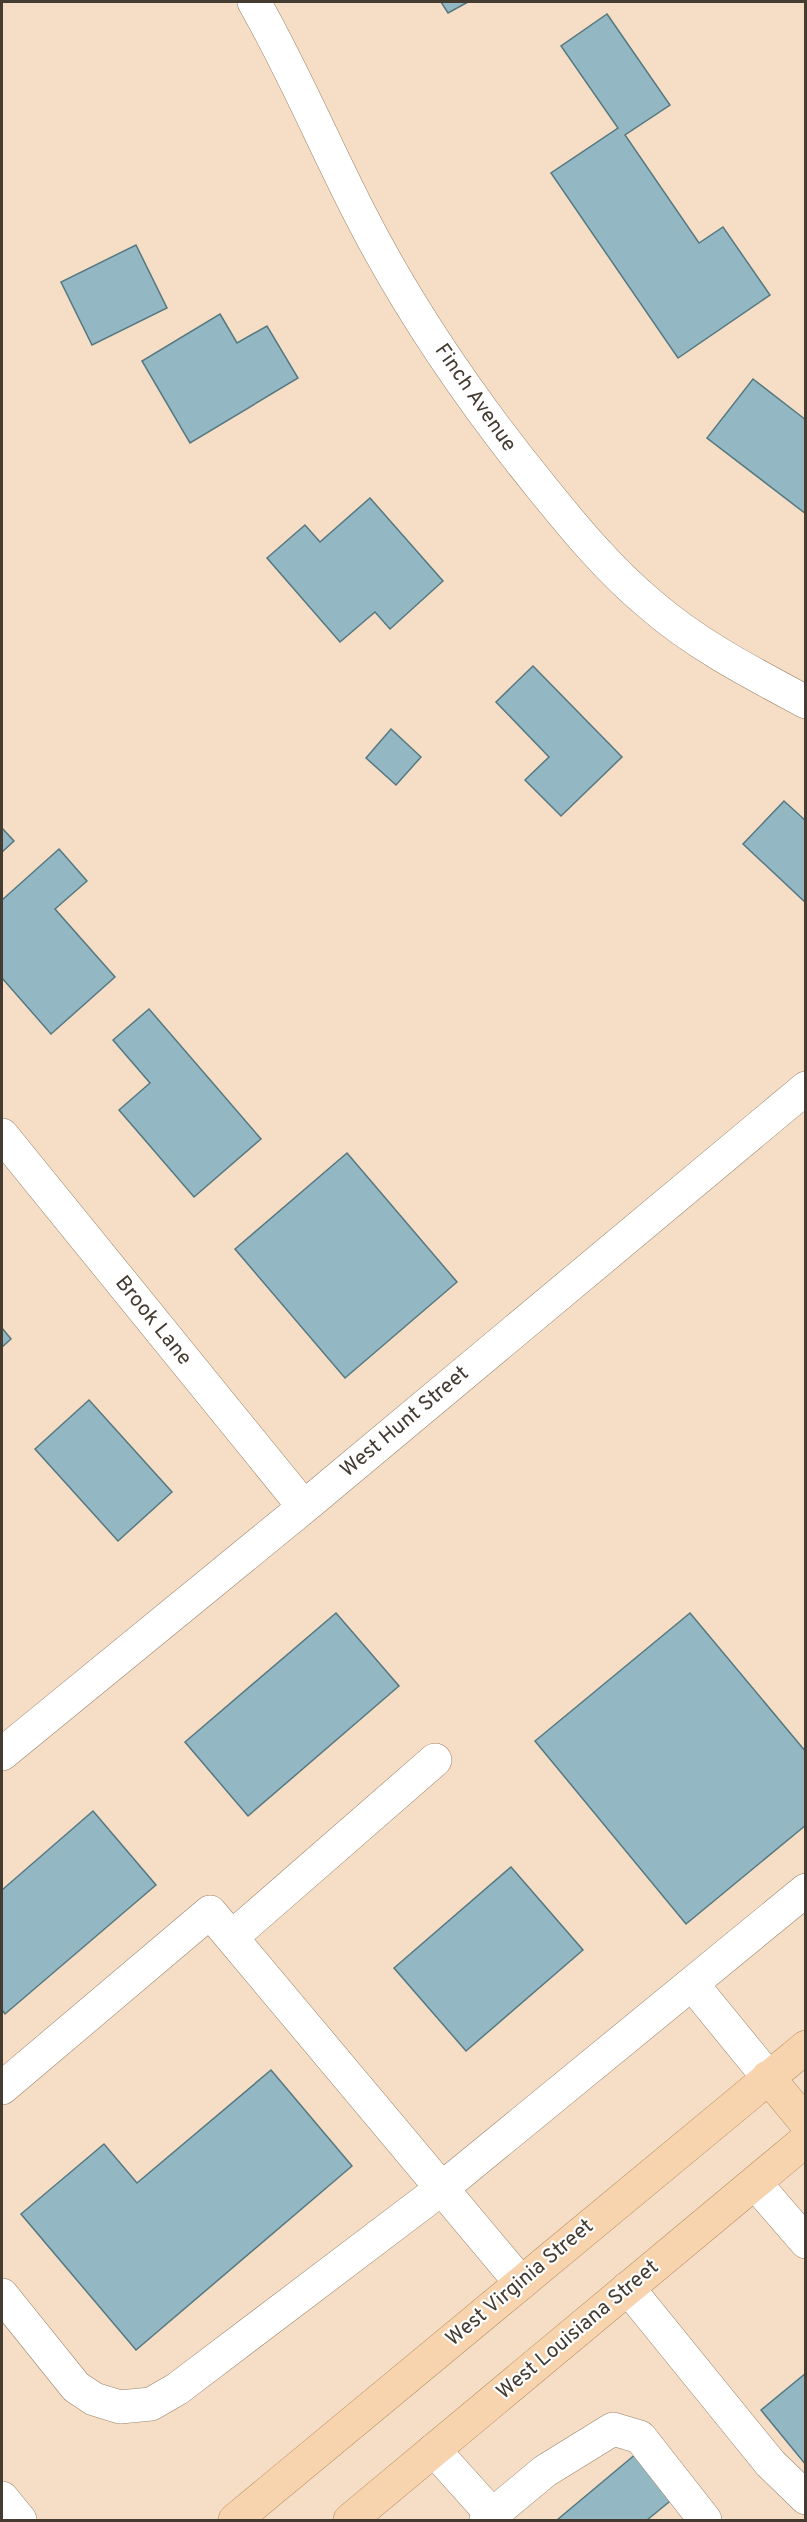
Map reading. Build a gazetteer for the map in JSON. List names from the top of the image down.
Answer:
{
  "streets": {
    "main road": ["West Virginia Street", "West Louisiana Street"],
    "street": ["Finch Avenue", "Brook Lane", "West Hunt Street"]
  },
  "crossings": [
    ["Brook Lane", "West Hunt Street"]
  ]
}
